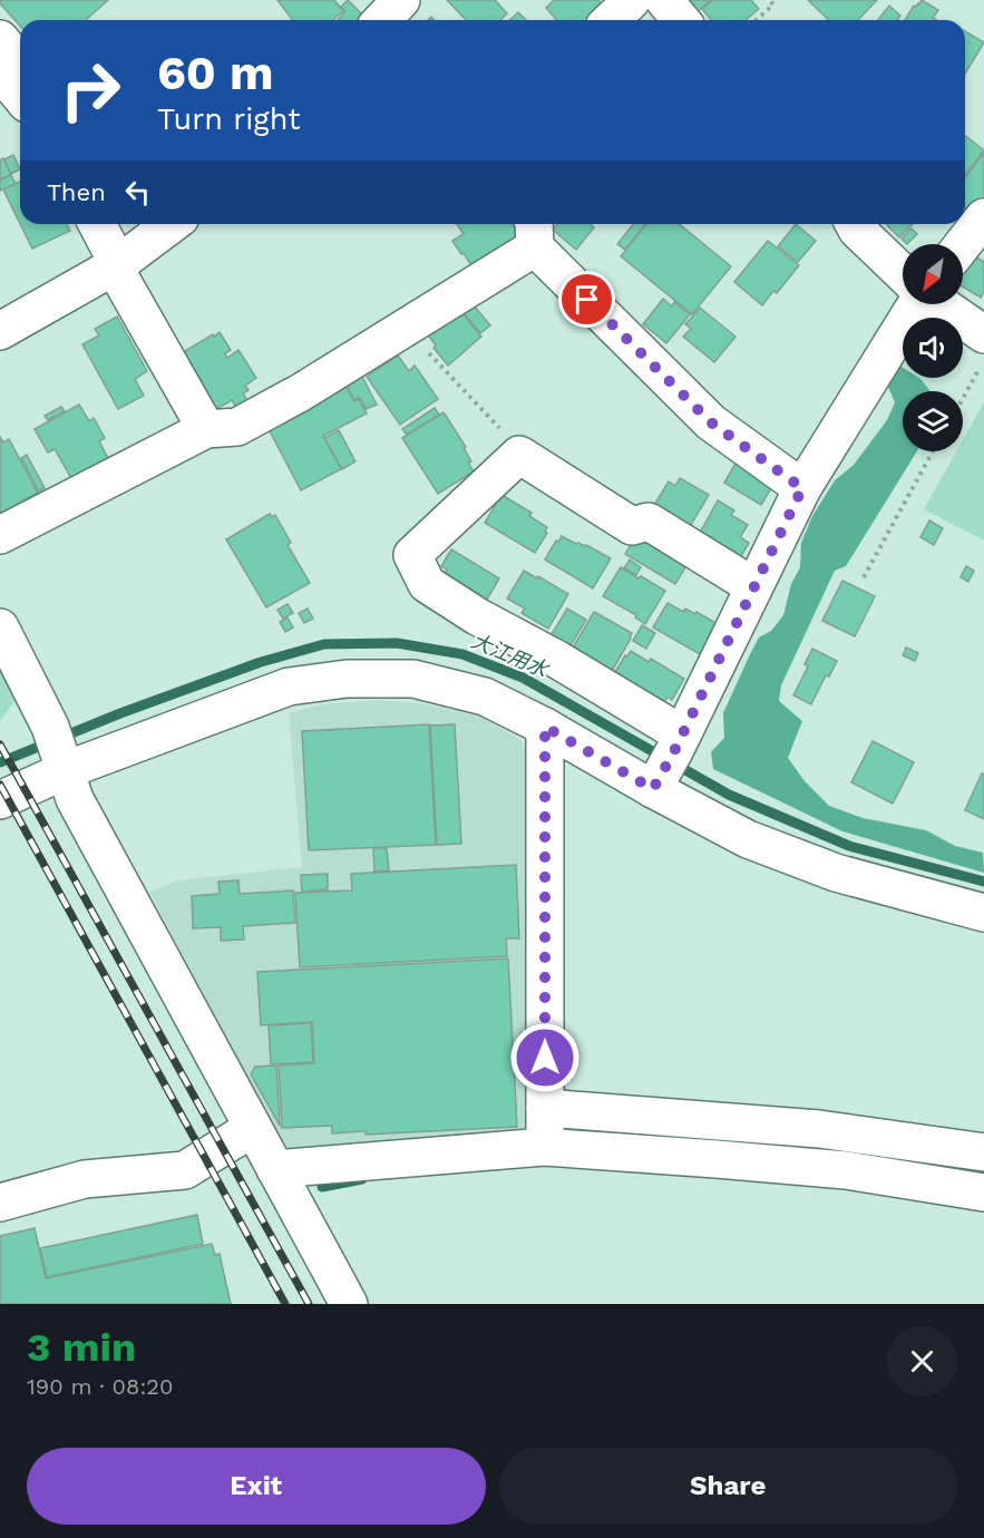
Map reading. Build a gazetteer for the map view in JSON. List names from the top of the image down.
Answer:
{
  "water": ["大江用水"],
  "north": "bottom left",
  "page": {
    "turn": ["60 m", "Turn right"],
    "then": "Then",
    "heading": ["3 min", "190 m · 08:20"],
    "buttons": ["Exit", "Share"]
  }
}
